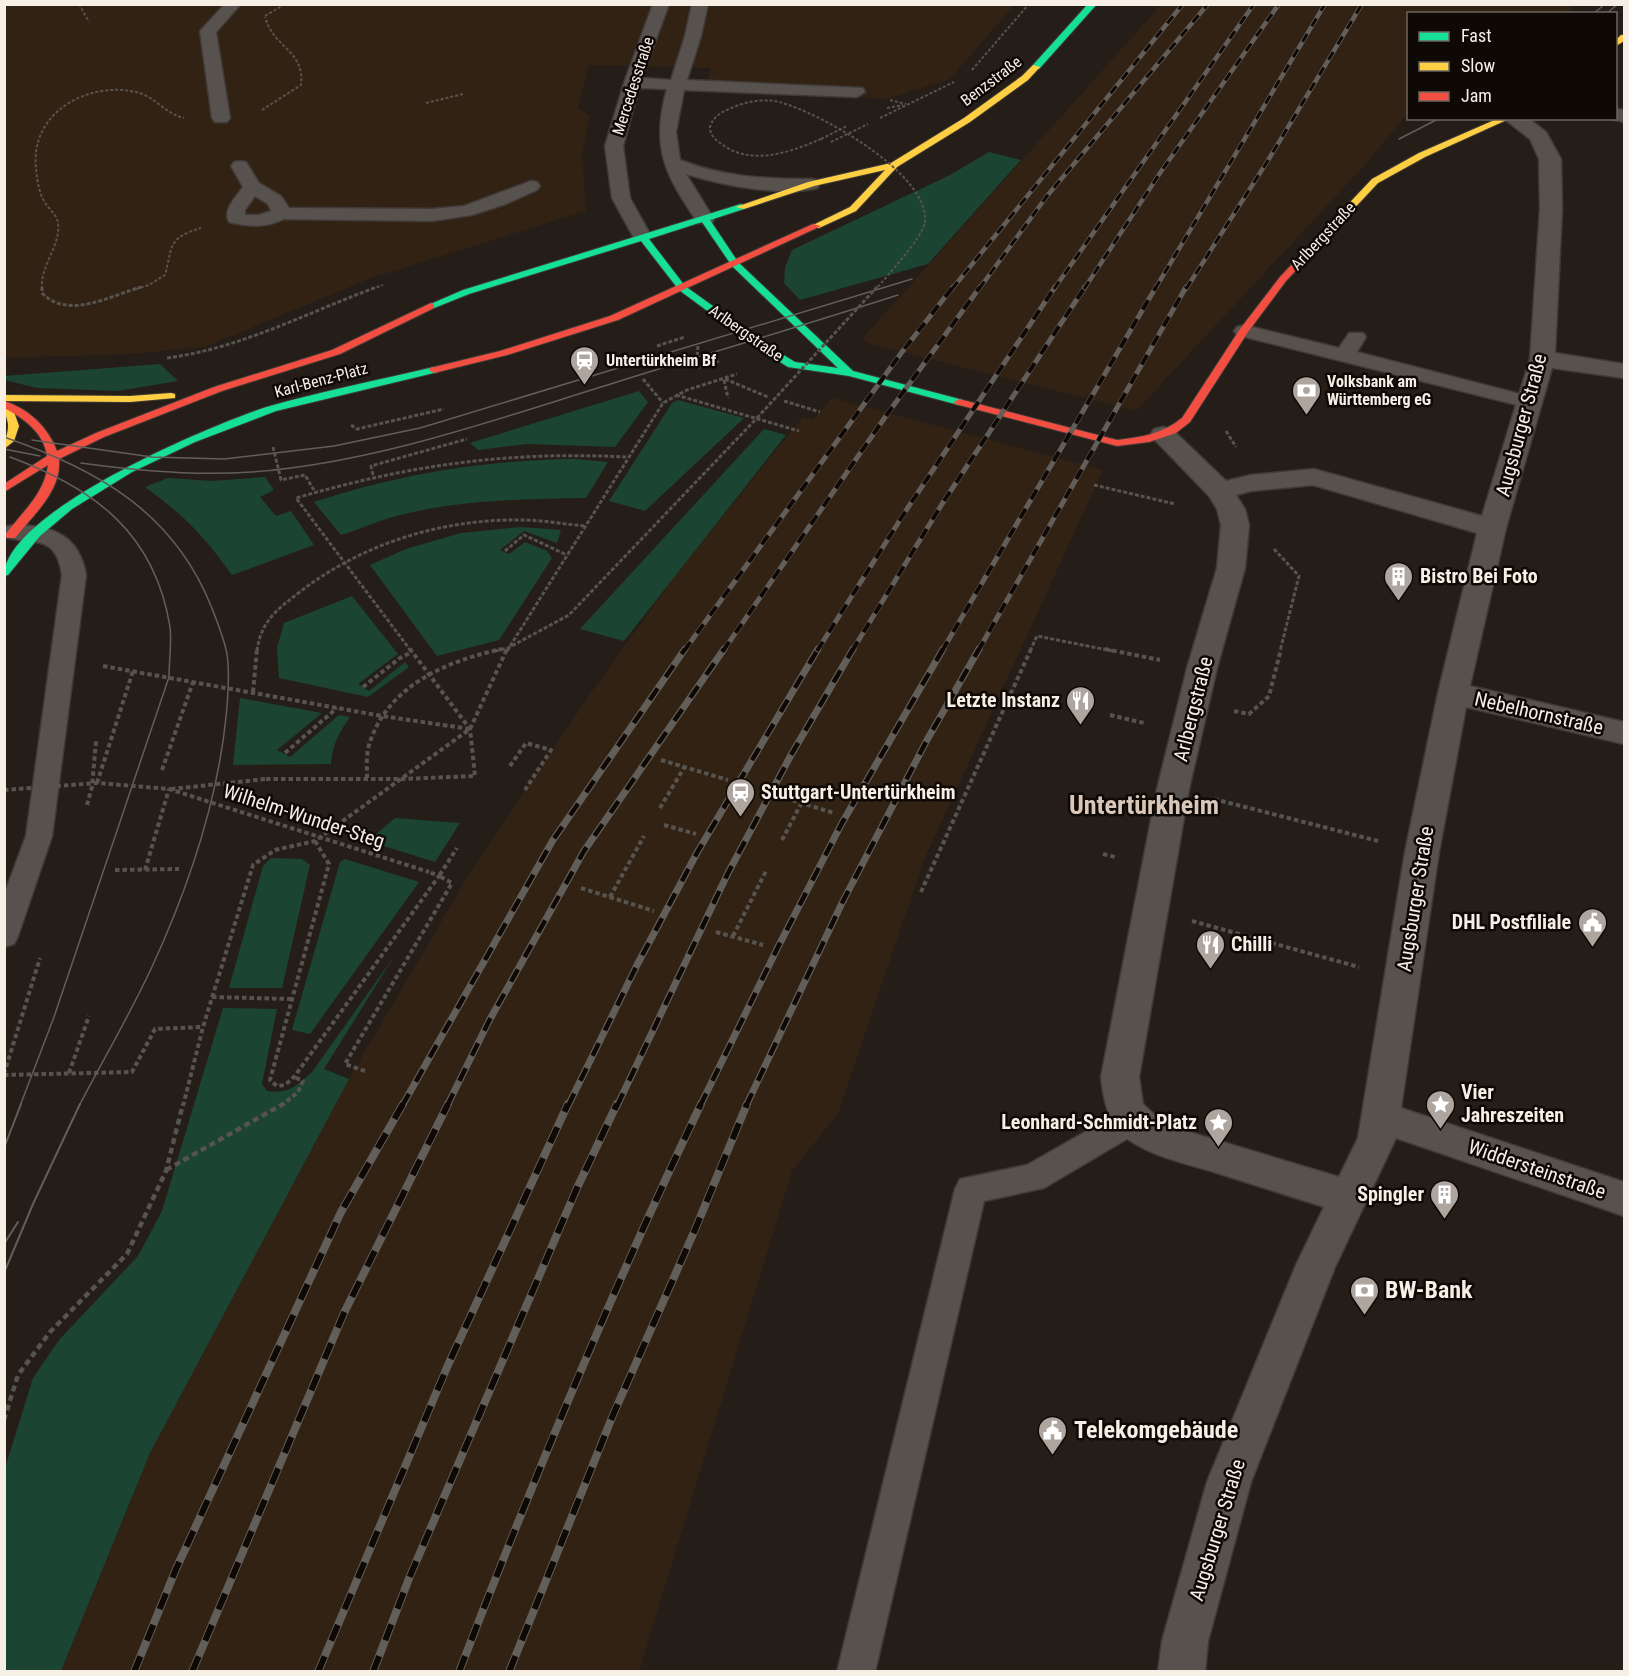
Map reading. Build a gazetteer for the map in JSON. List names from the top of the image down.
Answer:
{
  "streets": {
    "main road": ["Benzstraße", "Arlbergstraße", "Karl-Benz-Platz"],
    "street": ["Augsburger Straße", "Nebelhornstraße", "Widdersteinstraße"],
    "lane": ["Mercedesstraße"],
    "path": ["Wilhelm-Wunder-Steg"]
  },
  "crossings": [
    ["Benzstraße", "Mercedesstraße"],
    ["Benzstraße", "Arlbergstraße"],
    ["Benzstraße", "Karl-Benz-Platz"],
    ["Mercedesstraße", "Karl-Benz-Platz"],
    ["Arlbergstraße", "Karl-Benz-Platz"],
    ["Augsburger Straße", "Nebelhornstraße"],
    ["Augsburger Straße", "Widdersteinstraße"]
  ],
  "districts": ["Untertürkheim"],
  "places": {
    "station": ["Untertürkheim Bf", "Stuttgart-Untertürkheim"],
    "bank": ["Volksbank am Württemberg eG", "BW-Bank"],
    "building": ["Bistro Bei Foto", "Spingler"],
    "restaurant": ["Letzte Instanz", "Chilli"],
    "public building": ["DHL Postfiliale", "Telekomgebäude"],
    "place": ["Vier Jahreszeiten", "Leonhard-Schmidt-Platz"]
  },
  "legend": ["Fast", "Slow", "Jam"]
}
